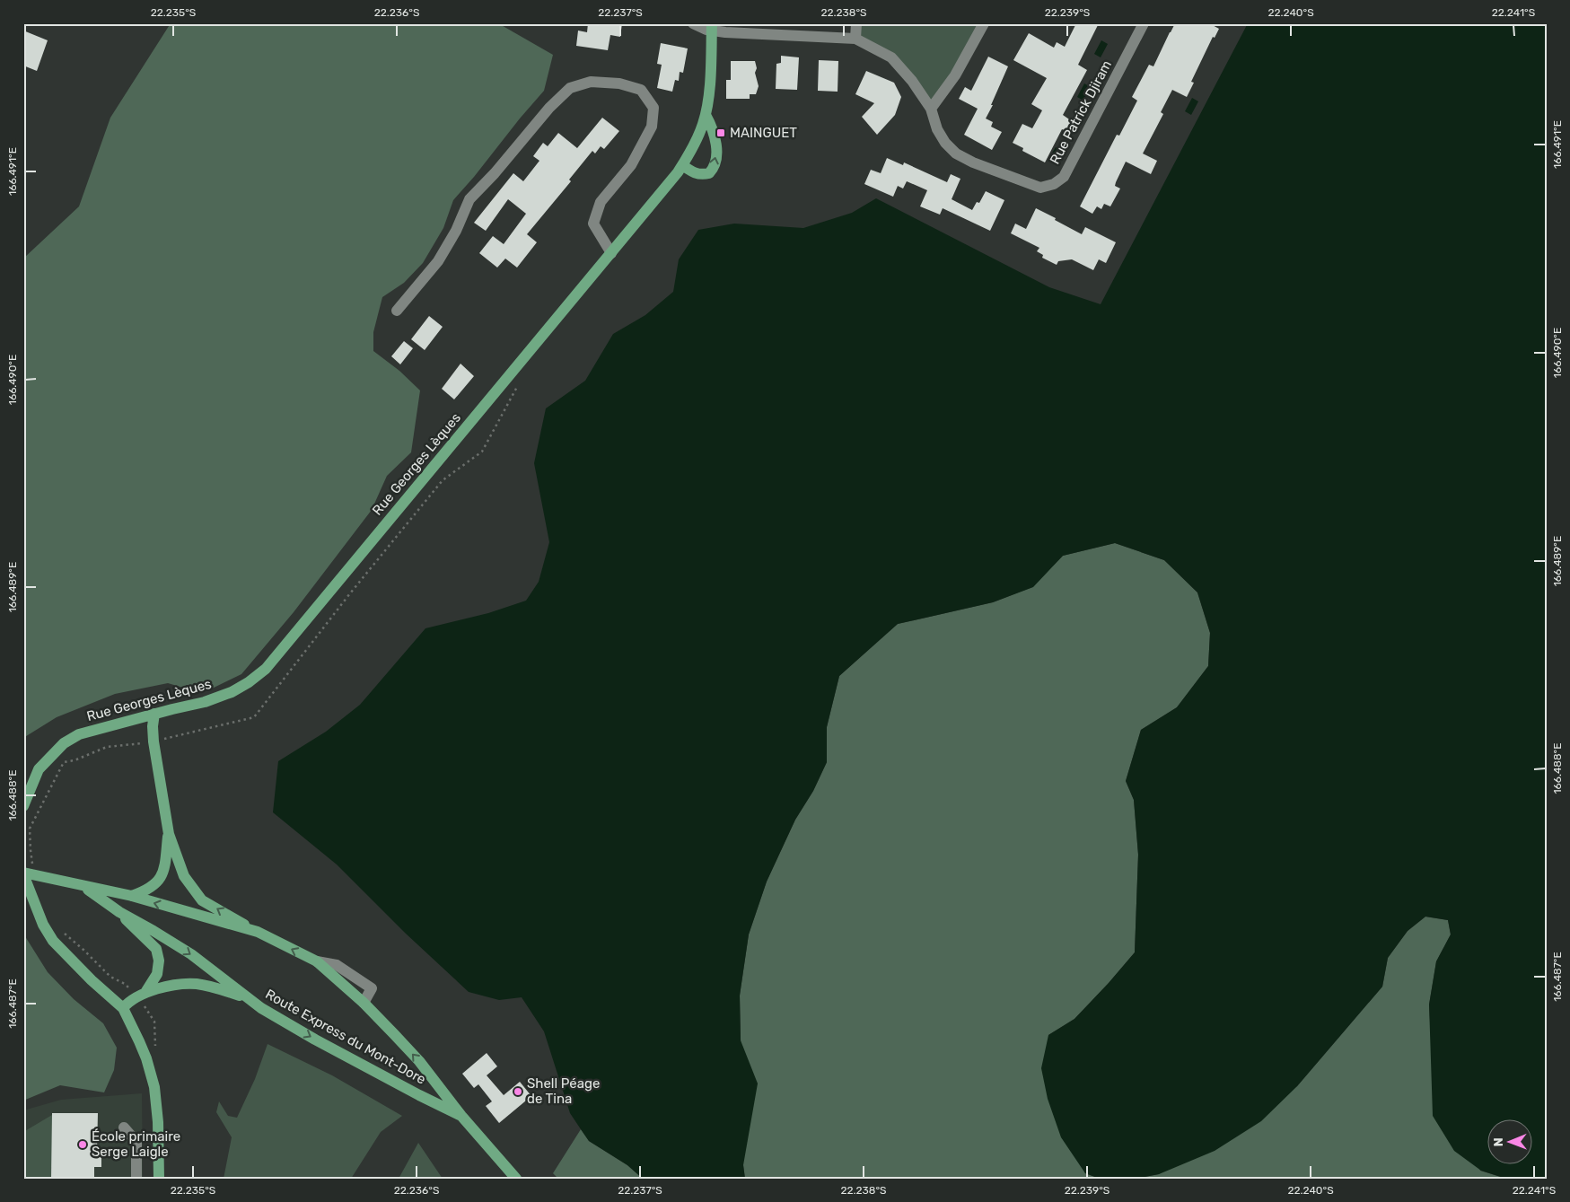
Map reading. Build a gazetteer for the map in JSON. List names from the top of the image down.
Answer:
{
  "streets": {
    "main road": ["Rue Georges Lèques", "Route Express du Mont-Dore"],
    "street": ["Rue Patrick Djiram"]
  },
  "crossings": [
    ["Rue Patrick Djiram", "Rue Georges Lèques"]
  ],
  "places": {
    "transit": ["MAINGUET"],
    "other": ["Shell Péage de Tina", "École primaire Serge Laigle"]
  },
  "north": "left",
  "coordinates": [
    "22.235°S",
    "22.236°S",
    "22.237°S",
    "22.238°S",
    "22.239°S",
    "22.240°S",
    "22.241°S",
    "166.491°E",
    "166.490°E",
    "166.489°E",
    "166.488°E",
    "166.487°E"
  ]
}
